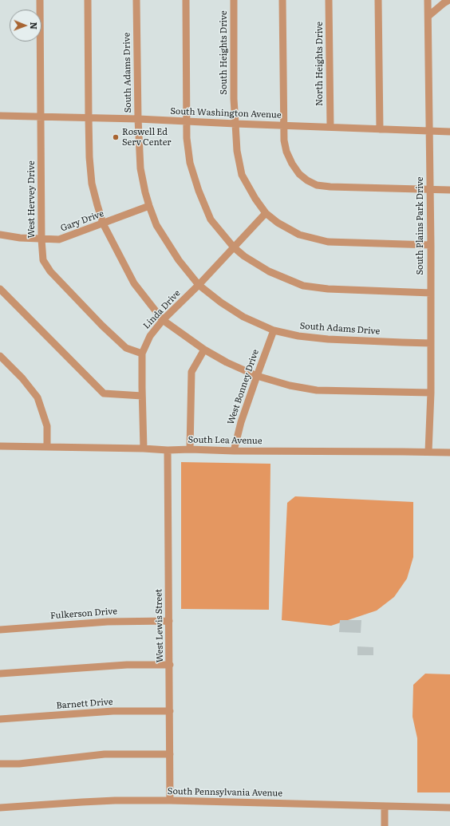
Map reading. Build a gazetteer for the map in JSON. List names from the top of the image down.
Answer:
{
  "streets": {
    "street": [
      "South Heights Drive",
      "North Heights Drive",
      "South Adams Drive",
      "South Washington Avenue",
      "West Hervey Drive",
      "Gary Drive",
      "South Plains Park Drive",
      "Linda Drive",
      "West Bonney Drive",
      "South Lea Avenue",
      "Fulkerson Drive",
      "West Lewis Street",
      "Barnett Drive",
      "South Pennsylvania Avenue"
    ]
  },
  "crossings": [
    ["South Heights Drive", "South Washington Avenue"],
    ["South Heights Drive", "South Plains Park Drive"],
    ["South Heights Drive", "Linda Drive"],
    ["North Heights Drive", "South Washington Avenue"],
    ["South Adams Drive", "South Washington Avenue"],
    ["South Adams Drive", "Gary Drive"],
    ["South Adams Drive", "South Plains Park Drive"],
    ["South Adams Drive", "Linda Drive"],
    ["South Adams Drive", "West Bonney Drive"],
    ["South Washington Avenue", "West Hervey Drive"],
    ["South Washington Avenue", "South Plains Park Drive"],
    ["West Hervey Drive", "Gary Drive"],
    ["West Hervey Drive", "Linda Drive"],
    ["South Plains Park Drive", "South Lea Avenue"],
    ["Linda Drive", "South Lea Avenue"],
    ["West Bonney Drive", "South Lea Avenue"],
    ["South Lea Avenue", "West Lewis Street"],
    ["Fulkerson Drive", "West Lewis Street"],
    ["West Lewis Street", "Barnett Drive"],
    ["West Lewis Street", "South Pennsylvania Avenue"]
  ],
  "places": ["Roswell Ed Serv Center"],
  "north": "right"
}
